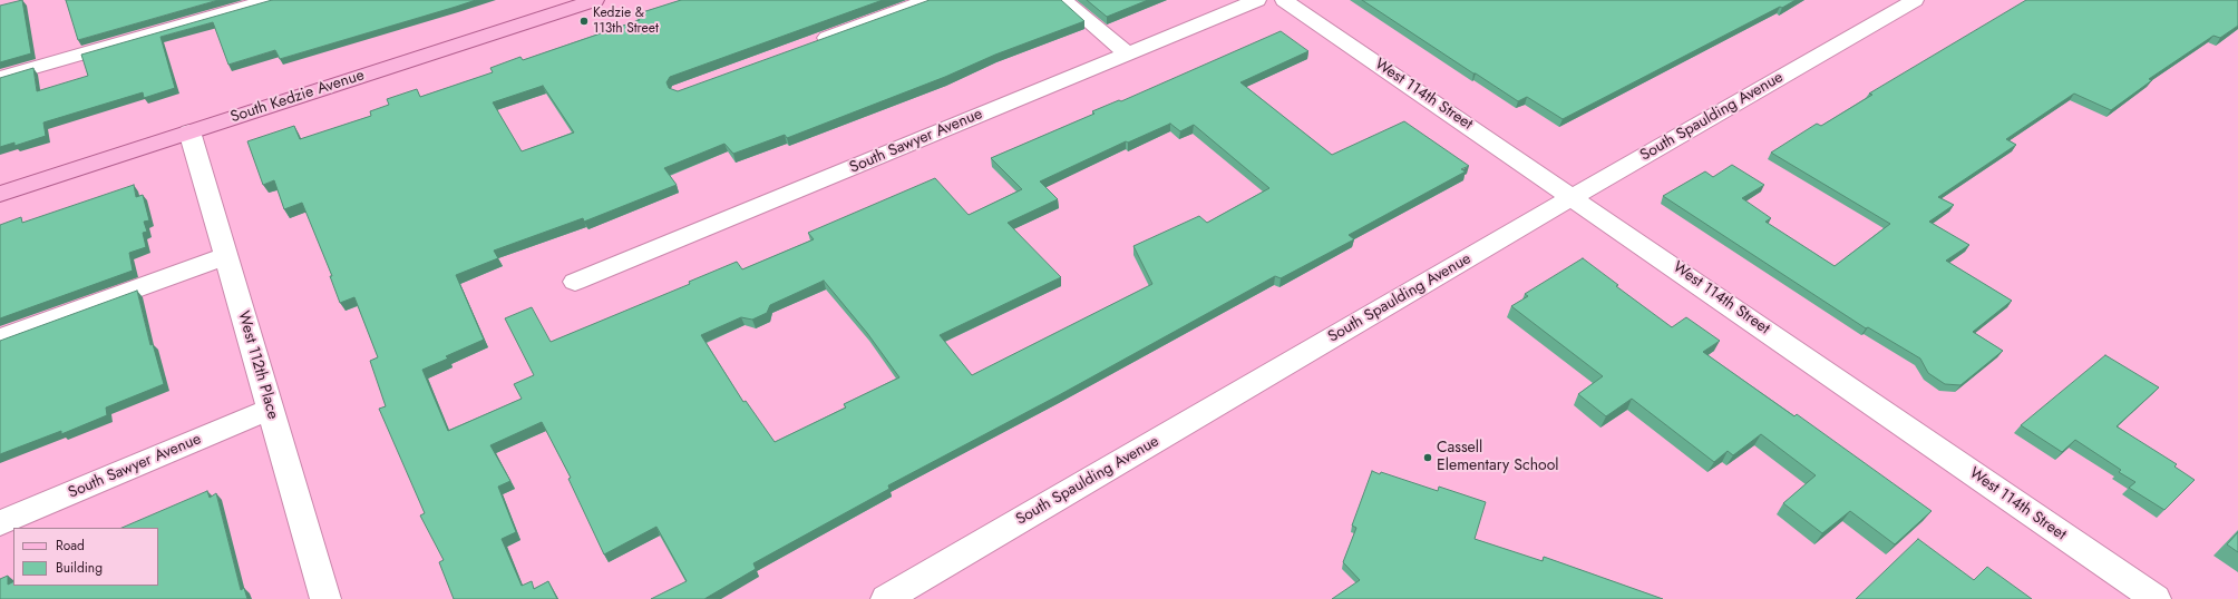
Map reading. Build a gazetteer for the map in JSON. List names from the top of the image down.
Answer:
{
  "streets": {
    "main road": ["South Kedzie Avenue"],
    "street": [
      "West 114th Street",
      "South Spaulding Avenue",
      "South Sawyer Avenue",
      "West 112th Place"
    ]
  },
  "crossings": [
    ["West 114th Street", "South Spaulding Avenue"],
    ["South Kedzie Avenue", "West 112th Place"],
    ["South Sawyer Avenue", "West 112th Place"]
  ],
  "places": ["Kedzie & 113th Street", "Cassell Elementary School"],
  "legend": ["Road", "Building"]
}
